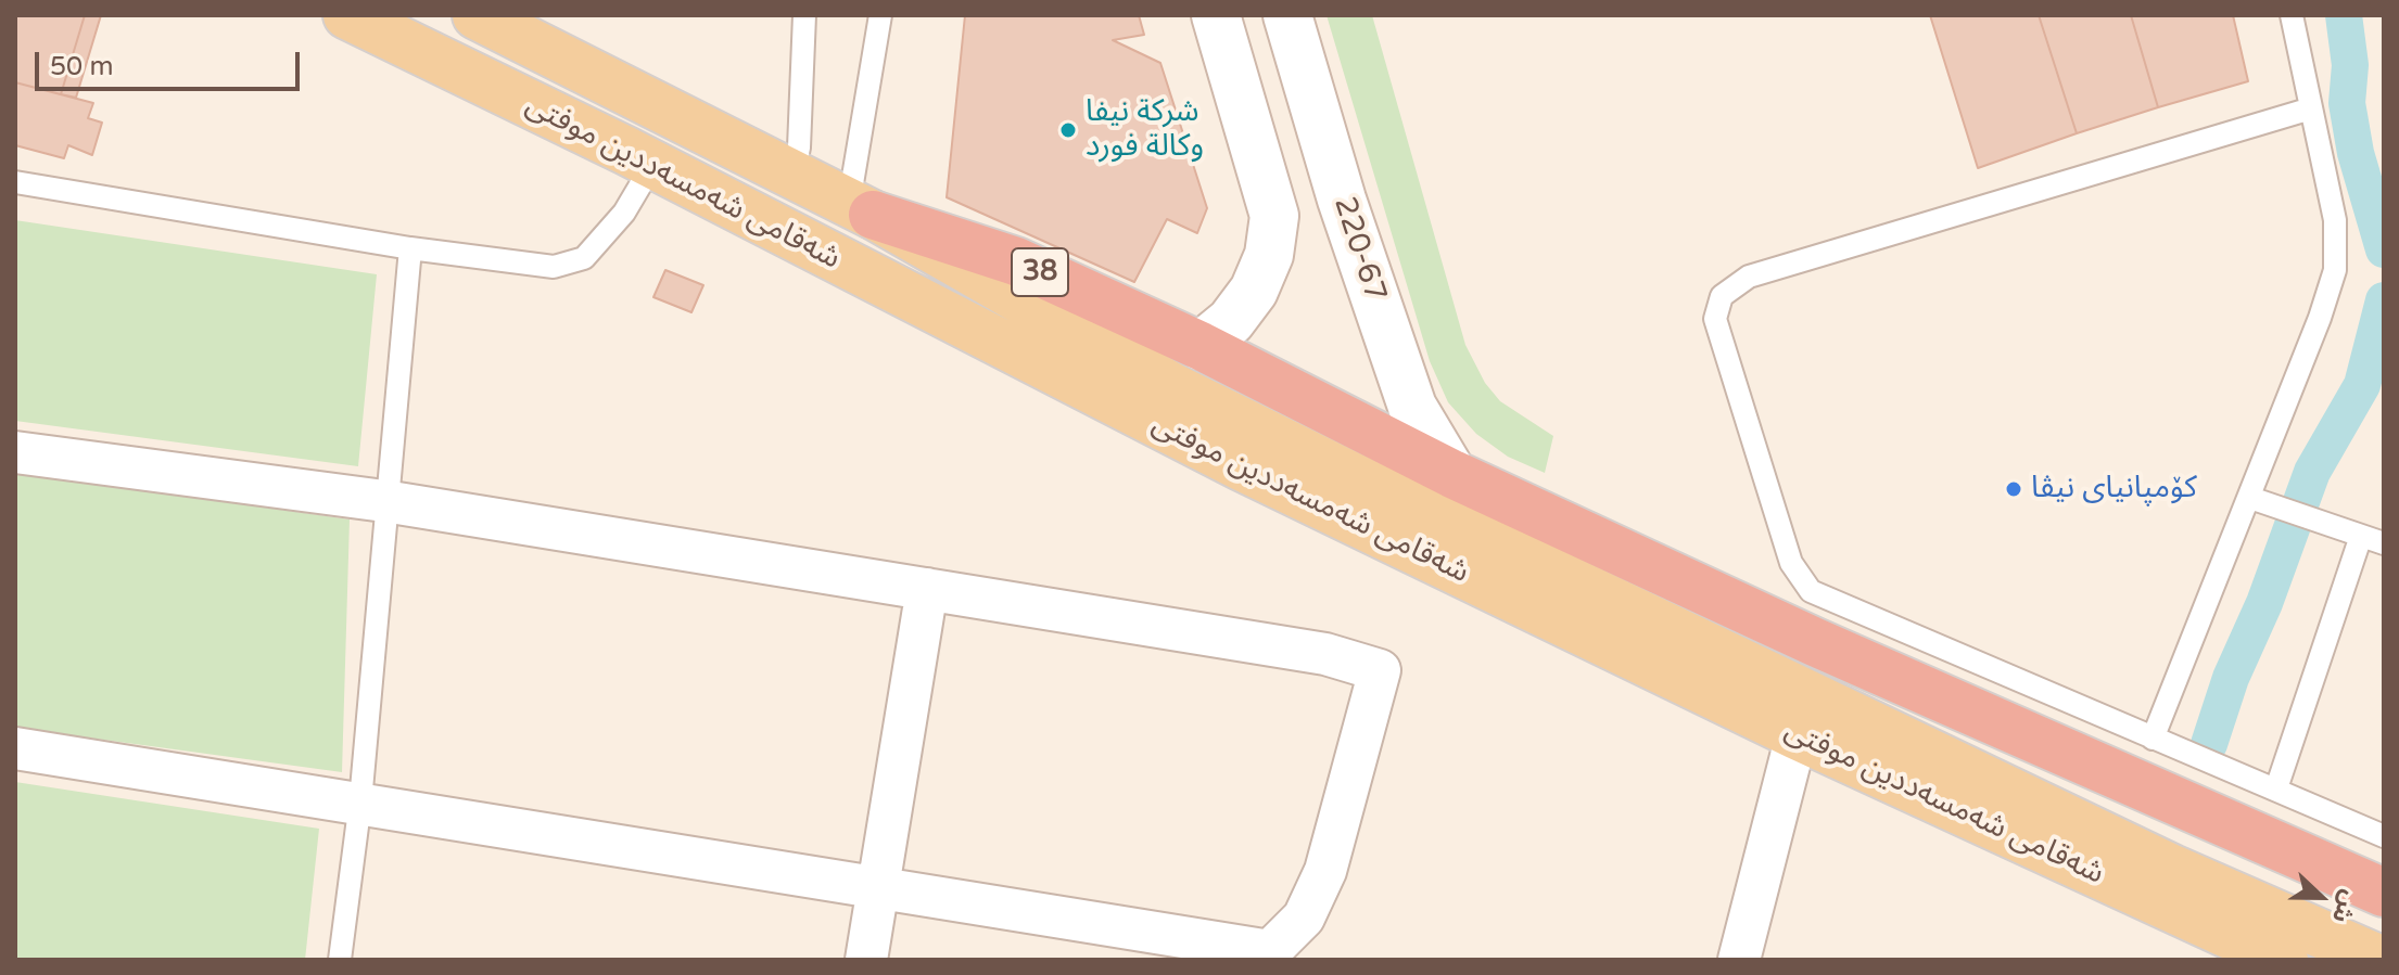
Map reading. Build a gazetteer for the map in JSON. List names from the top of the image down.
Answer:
{
  "streets": {
    "highway": ["38"],
    "main road": ["شەقامی شەمسەددین موفتی"],
    "street": ["220-67"]
  },
  "crossings": [
    ["شەقامی شەمسەددین موفتی", "38"]
  ],
  "places": ["شركة نيفا وكالة فورد", "کۆمپانیای نیڤا"],
  "scale_bar": "50 m",
  "north": "right"
}
